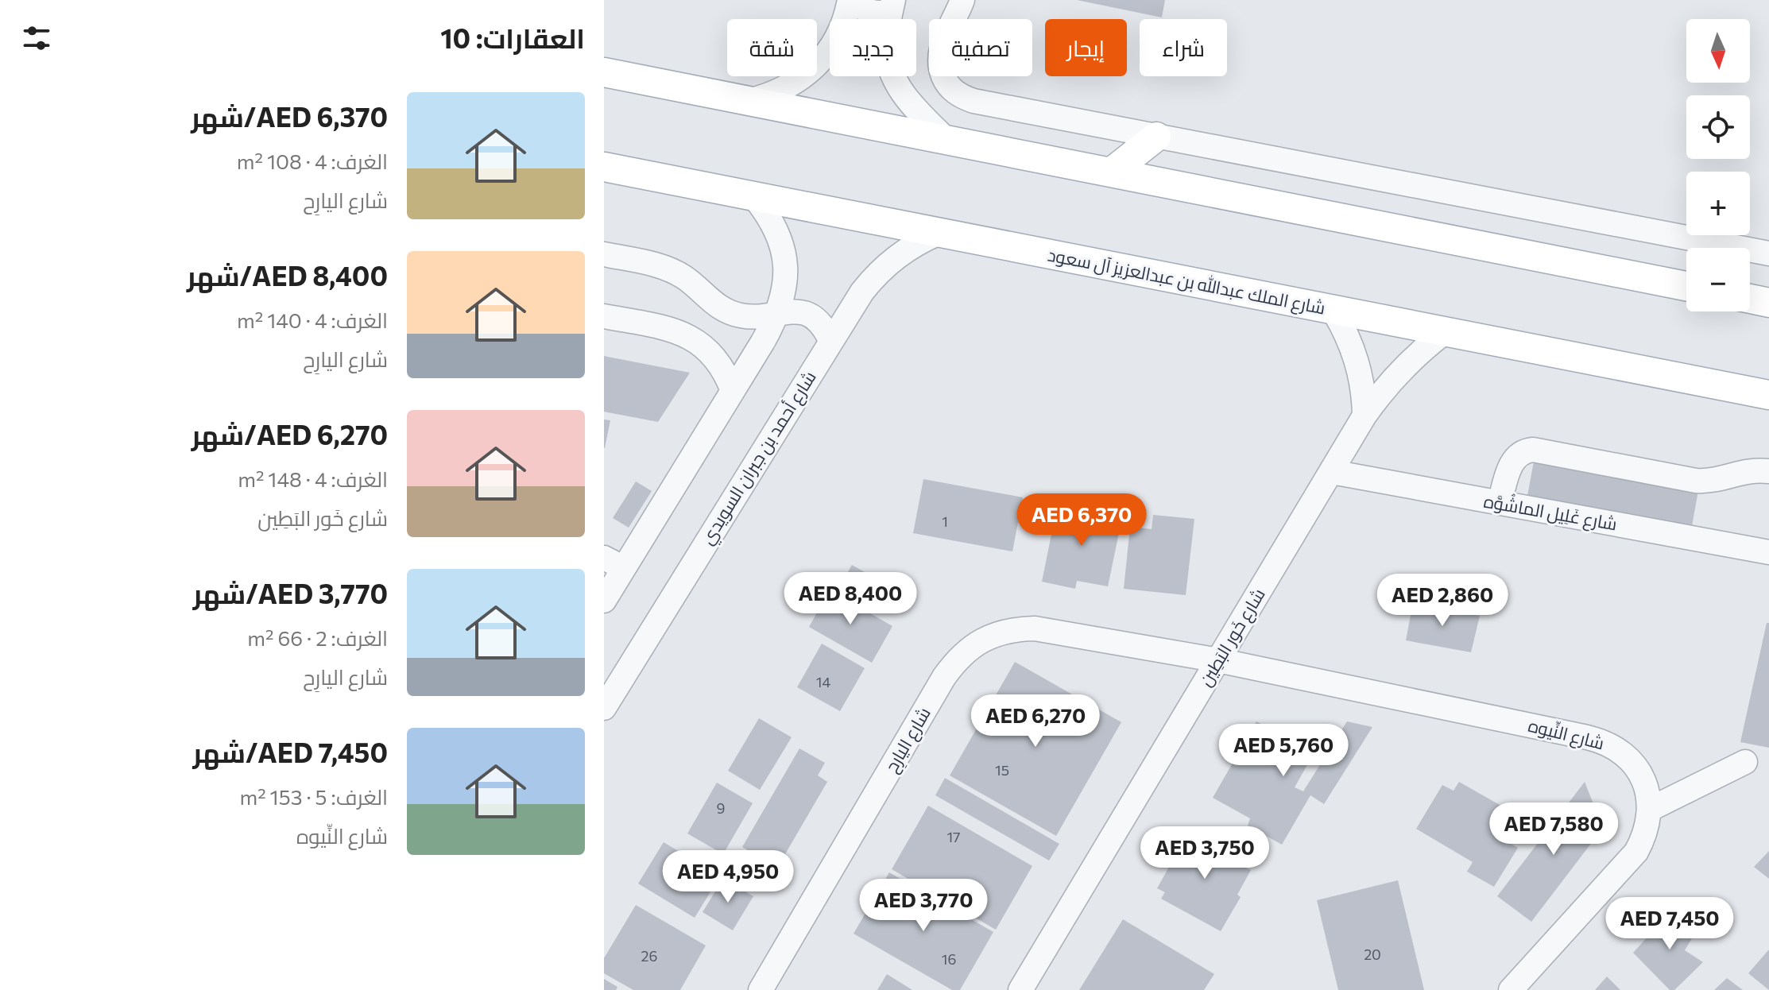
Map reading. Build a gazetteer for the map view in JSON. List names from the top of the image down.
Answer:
{
  "streets": {
    "main road": ["شارع الملك عبدالله بن عبدالعزيز آل سعود"],
    "street": [
      "شارع أحمد بن جبران السويدي",
      "شارع غَلِيل الماشُوَّه",
      "شارع خَور البَطِين",
      "شارع النِّيوه",
      "شارع اليارِح"
    ]
  },
  "crossings": [
    ["شارع الملك عبدالله بن عبدالعزيز آل سعود", "شارع أحمد بن جبران السويدي"],
    ["شارع الملك عبدالله بن عبدالعزيز آل سعود", "شارع خَور البَطِين"],
    ["شارع غَلِيل الماشُوَّه", "شارع خَور البَطِين"],
    ["شارع خَور البَطِين", "شارع النِّيوه"],
    ["شارع خَور البَطِين", "شارع اليارِح"],
    ["شارع النِّيوه", "شارع اليارِح"]
  ],
  "house_numbers": [
    "1",
    "14",
    "15",
    "9",
    "17",
    "20",
    "26",
    "16"
  ],
  "north": "bottom",
  "page": {
    "heading": "العقارات: 10",
    "map_buttons": ["+", "−"],
    "chip": [
      "شراء",
      "إيجار",
      "تصفية",
      "جديد",
      "شقة"
    ],
    "list": [
      {
        "name": "AED 6,370/شهر",
        "note": "الغرف: 4 · 108 m² · شارع اليارِح"
      },
      {
        "name": "AED 8,400/شهر",
        "note": "الغرف: 4 · 140 m² · شارع اليارِح"
      },
      {
        "name": "AED 6,270/شهر",
        "note": "الغرف: 4 · 148 m² · شارع خَور البَطِين"
      },
      {
        "name": "AED 3,770/شهر",
        "note": "الغرف: 2 · 66 m² · شارع اليارِح"
      },
      {
        "name": "AED 7,450/شهر",
        "note": "الغرف: 5 · 153 m² · شارع النِّيوه"
      }
    ],
    "price": [
      "AED 6,370",
      "AED 8,400",
      "AED 2,860",
      "AED 6,270",
      "AED 5,760",
      "AED 7,580",
      "AED 3,750",
      "AED 4,950",
      "AED 3,770",
      "AED 7,450"
    ]
  }
}
